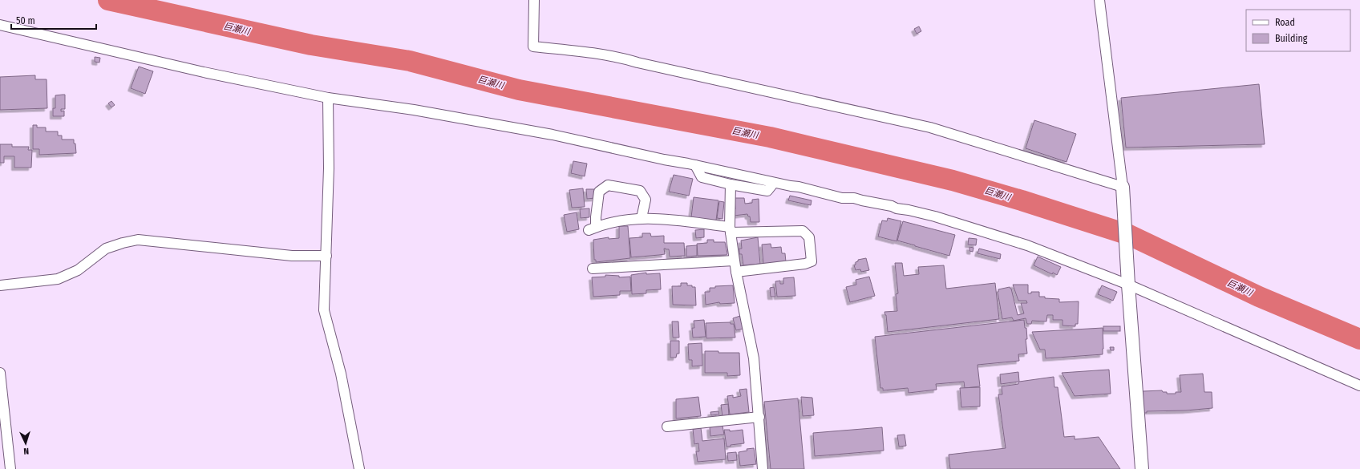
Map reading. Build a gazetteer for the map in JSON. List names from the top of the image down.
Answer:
{
  "water": ["巨瀬川"],
  "legend": ["Road", "Building"],
  "scale_bar": "50 m",
  "north": "bottom"
}
